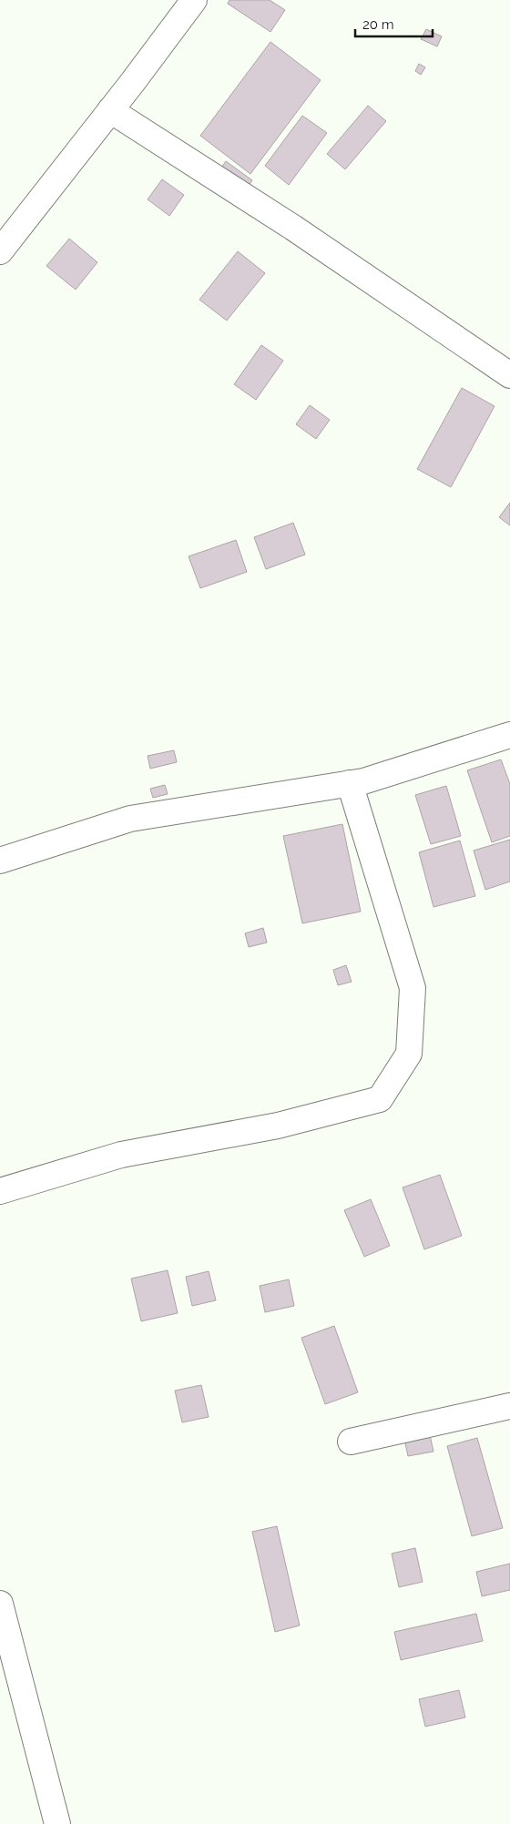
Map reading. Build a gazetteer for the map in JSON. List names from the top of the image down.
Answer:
{
  "scale_bar": "20 m"
}
